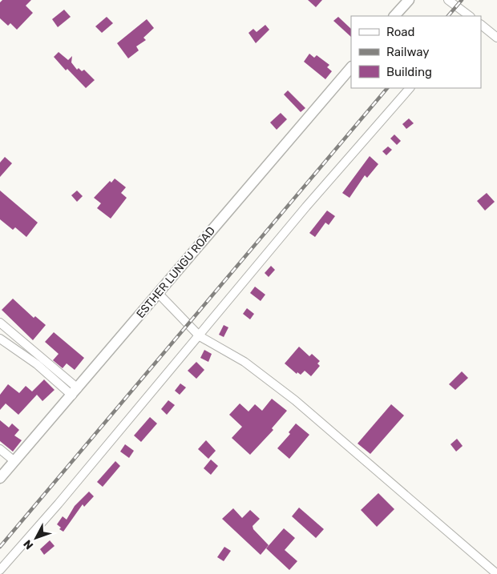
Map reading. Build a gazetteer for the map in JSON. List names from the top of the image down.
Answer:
{
  "streets": {
    "street": ["ESTHER LUNGU ROAD"]
  },
  "legend": ["Road", "Railway", "Building"],
  "north": "bottom left"
}
